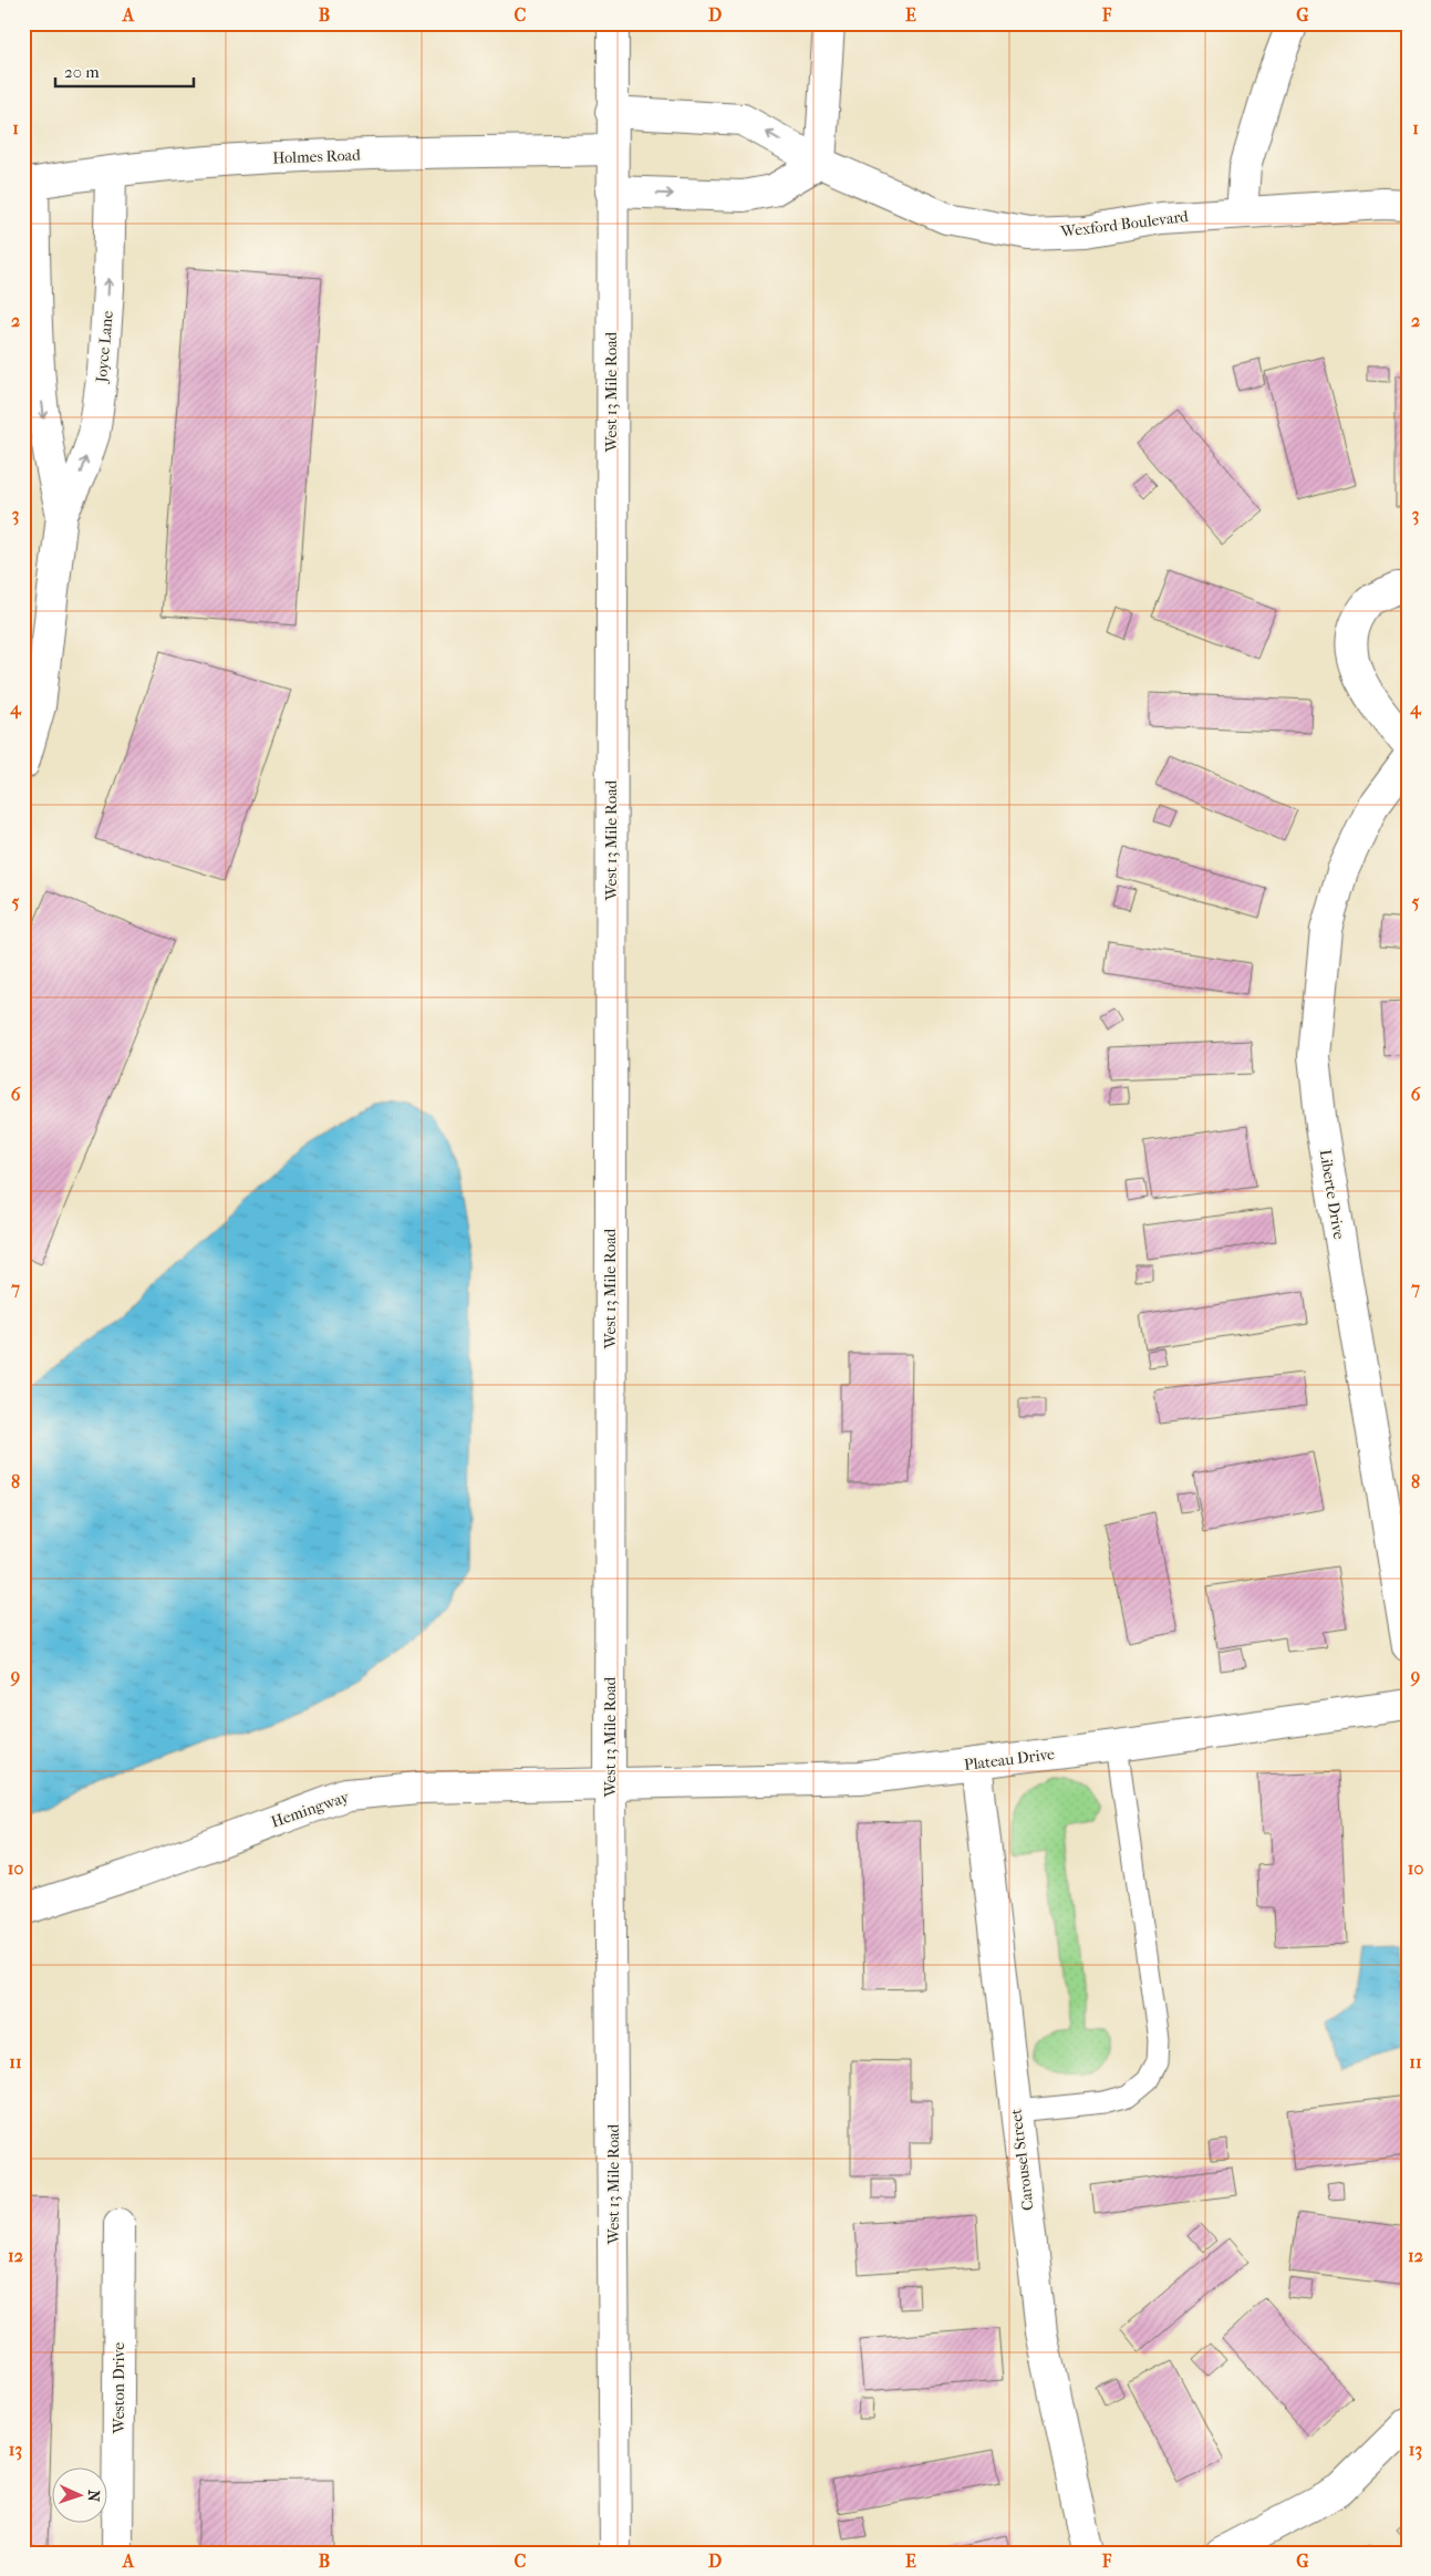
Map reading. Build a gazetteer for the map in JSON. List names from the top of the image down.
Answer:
{
  "streets": {
    "street": [
      "Holmes Road",
      "Wexford Boulevard",
      "Joyce Lane",
      "West 13 Mile Road",
      "Liberte Drive",
      "Plateau Drive",
      "Hemingway",
      "Carousel Street",
      "Weston Drive"
    ]
  },
  "crossings": [
    ["Holmes Road", "Joyce Lane"],
    ["Holmes Road", "West 13 Mile Road"],
    ["Wexford Boulevard", "West 13 Mile Road"],
    ["West 13 Mile Road", "Plateau Drive"],
    ["West 13 Mile Road", "Hemingway"],
    ["Plateau Drive", "Hemingway"],
    ["Plateau Drive", "Carousel Street"]
  ],
  "scale_bar": "20 m",
  "north": "right",
  "grid": {
    "columns": [
      "A",
      "B",
      "C",
      "D",
      "E",
      "F",
      "G"
    ],
    "rows": [
      "1",
      "2",
      "3",
      "4",
      "5",
      "6",
      "7",
      "8",
      "9",
      "10",
      "11",
      "12",
      "13"
    ]
  }
}
